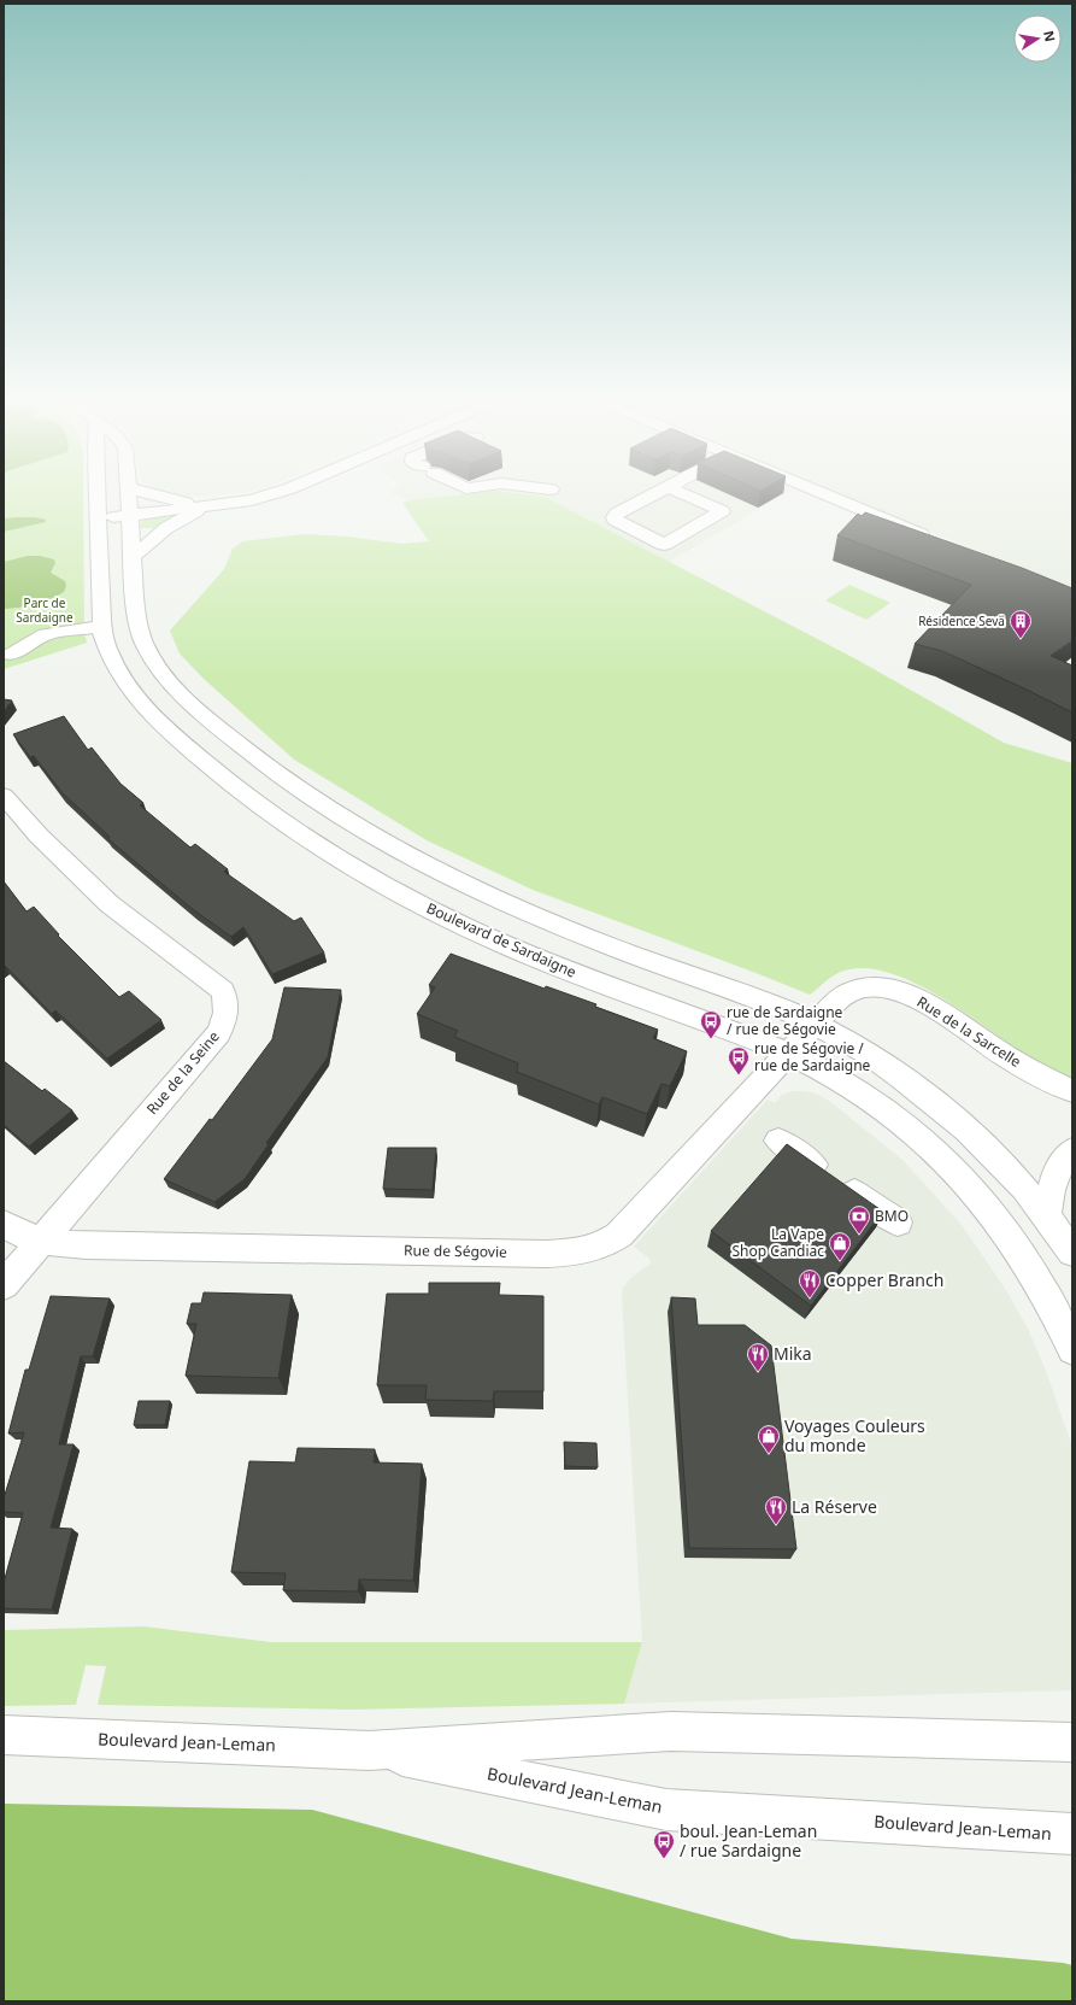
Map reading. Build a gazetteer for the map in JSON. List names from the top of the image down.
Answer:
{
  "streets": {
    "street": [
      "Boulevard de Sardaigne",
      "Rue de la Sarcelle",
      "Rue de la Seine",
      "Rue de Ségovie",
      "Boulevard Jean-Leman"
    ]
  },
  "crossings": [
    ["Boulevard de Sardaigne", "Rue de Ségovie"],
    ["Rue de la Sarcelle", "Rue de Ségovie"],
    ["Rue de la Seine", "Rue de Ségovie"]
  ],
  "parks": ["Parc de Sardaigne"],
  "places": {
    "building": ["Résidence Sevä"],
    "bus stop": ["rue de Sardaigne / rue de Ségovie", "rue de Ségovie / rue de Sardaigne", "boul. Jean-Leman / rue Sardaigne"],
    "bank": ["BMO"],
    "shop": ["La Vape Shop Candiac", "Voyages Couleurs du monde"],
    "restaurant": ["Copper Branch", "Mika", "La Réserve"]
  },
  "north": "right"
}
